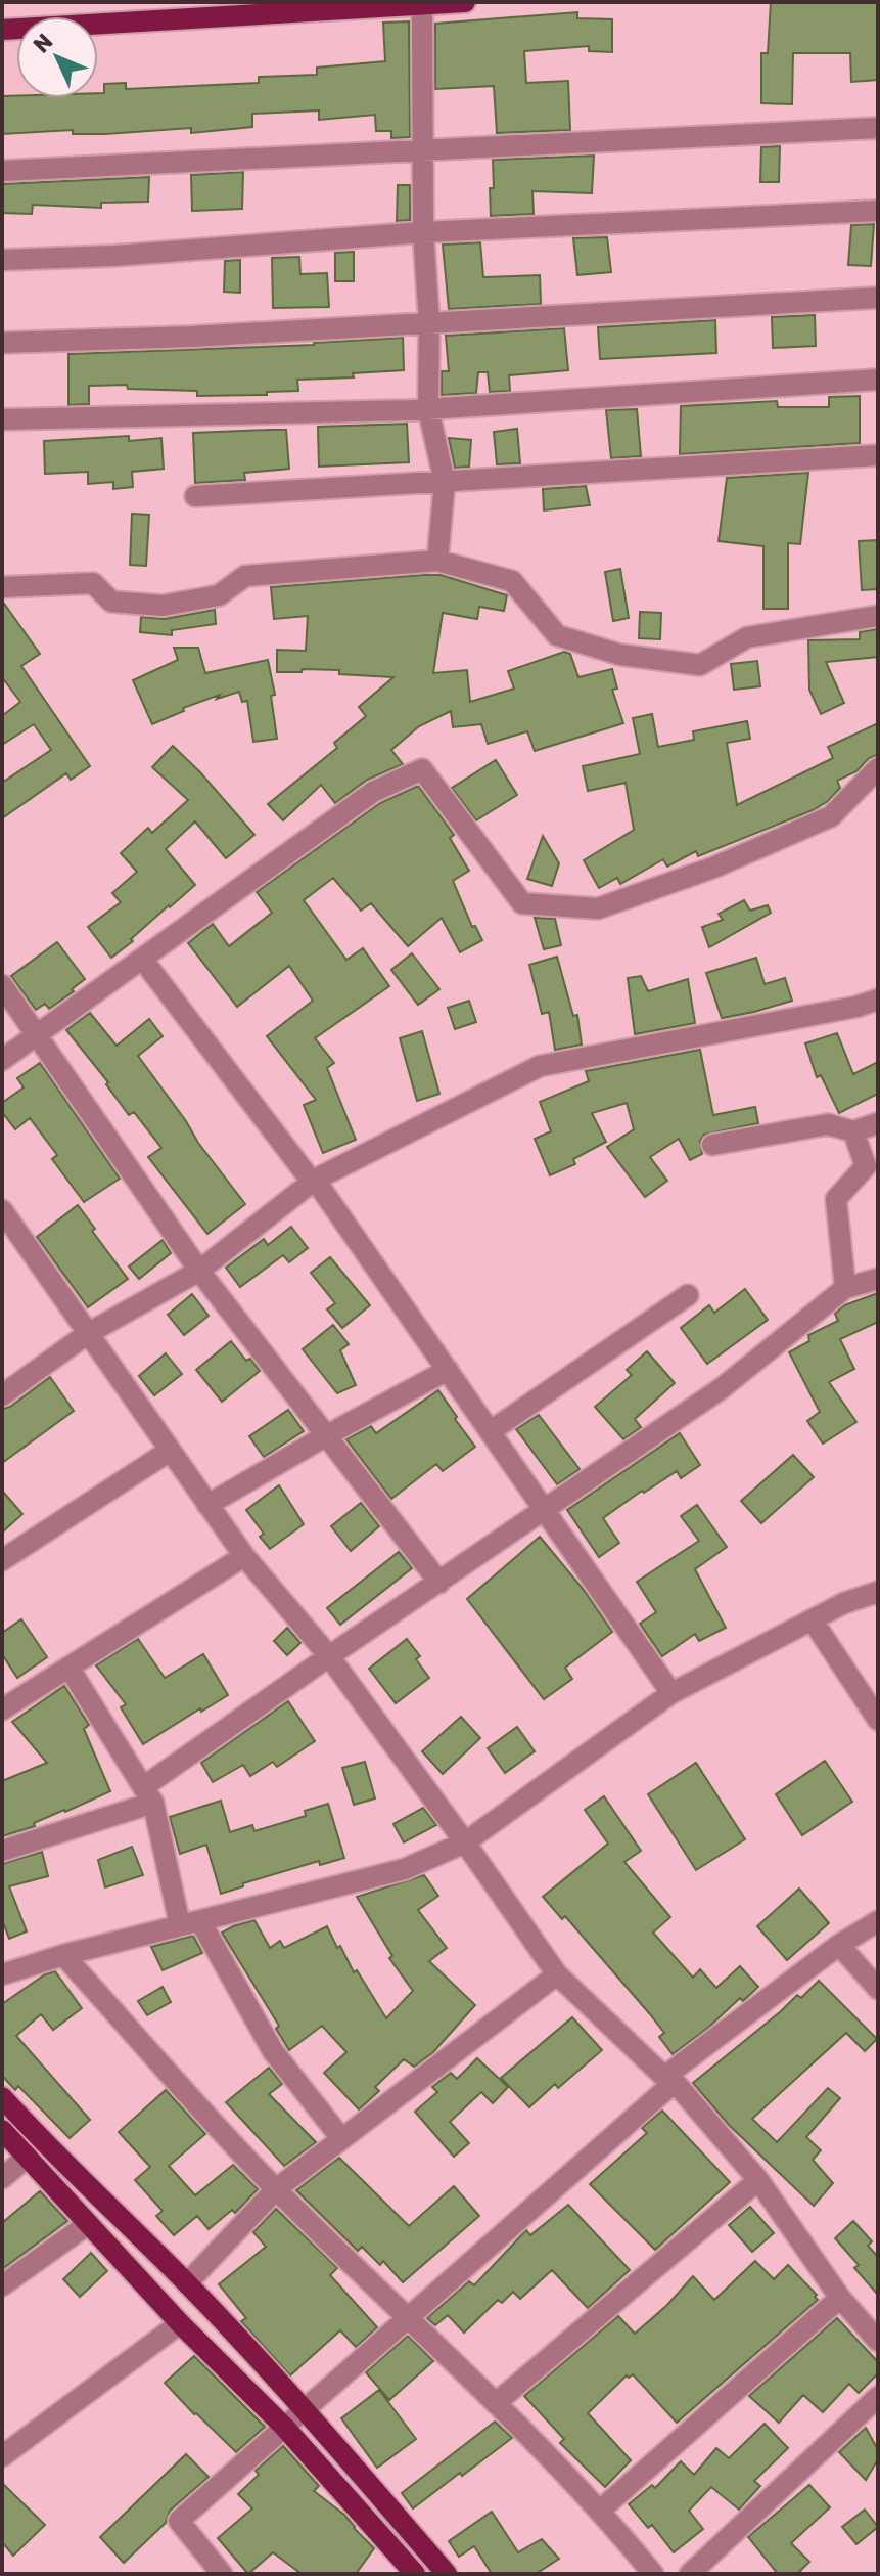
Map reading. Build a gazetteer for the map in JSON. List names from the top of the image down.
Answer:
{
  "north": "top left"
}
